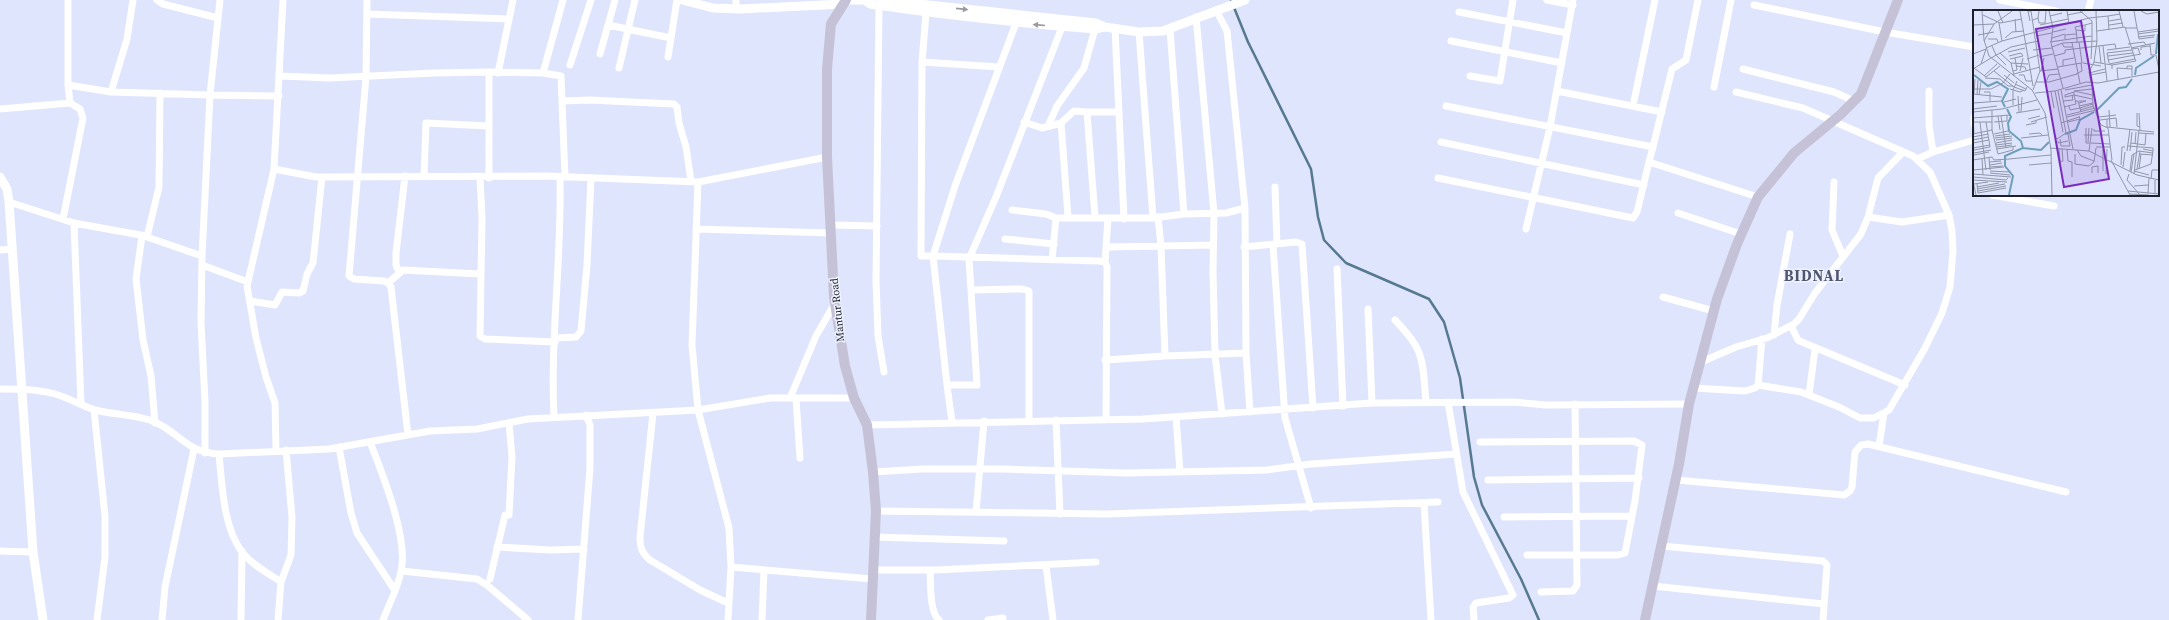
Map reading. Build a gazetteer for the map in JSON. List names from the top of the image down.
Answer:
{
  "streets": {
    "main road": ["Mantur Road"]
  },
  "districts": ["BIDNAL"]
}
